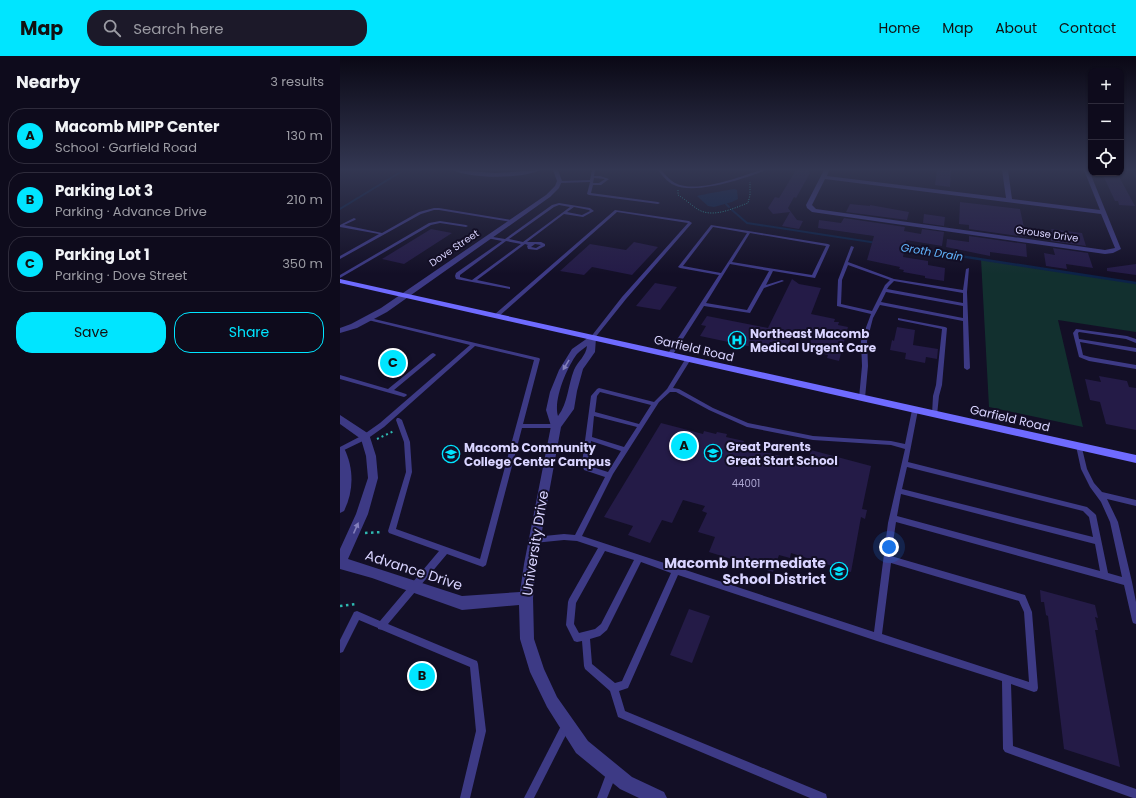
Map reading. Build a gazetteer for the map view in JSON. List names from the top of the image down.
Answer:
{
  "streets": {
    "main road": ["Garfield Road"],
    "street": [
      "Grouse Drive",
      "Dove Street",
      "University Drive",
      "Advance Drive"
    ]
  },
  "crossings": [
    ["Dove Street", "Garfield Road"],
    ["Garfield Road", "University Drive"],
    ["University Drive", "Advance Drive"]
  ],
  "water": ["Groth Drain"],
  "places": {
    "hospital": ["Northeast Macomb Medical Urgent Care"],
    "school or university": ["Great Parents Great Start School", "Macomb Community College Center Campus", "Macomb Intermediate School District"]
  },
  "house_numbers": ["44001"],
  "page": {
    "header": "Map",
    "search": "Search here",
    "nav": [
      "Home",
      "Map",
      "About",
      "Contact"
    ],
    "heading": ["Nearby", "3 results"],
    "map_buttons": ["+", "−"],
    "list": [
      {
        "mark": "A",
        "name": "Macomb MIPP Center",
        "note": "School · Garfield Road",
        "value": "130 m"
      },
      {
        "mark": "B",
        "name": "Parking Lot 3",
        "note": "Parking · Advance Drive",
        "value": "210 m"
      },
      {
        "mark": "C",
        "name": "Parking Lot 1",
        "note": "Parking · Dove Street",
        "value": "350 m"
      }
    ],
    "buttons": ["Save", "Share"],
    "pins": ["C", "A", "B"]
  }
}
